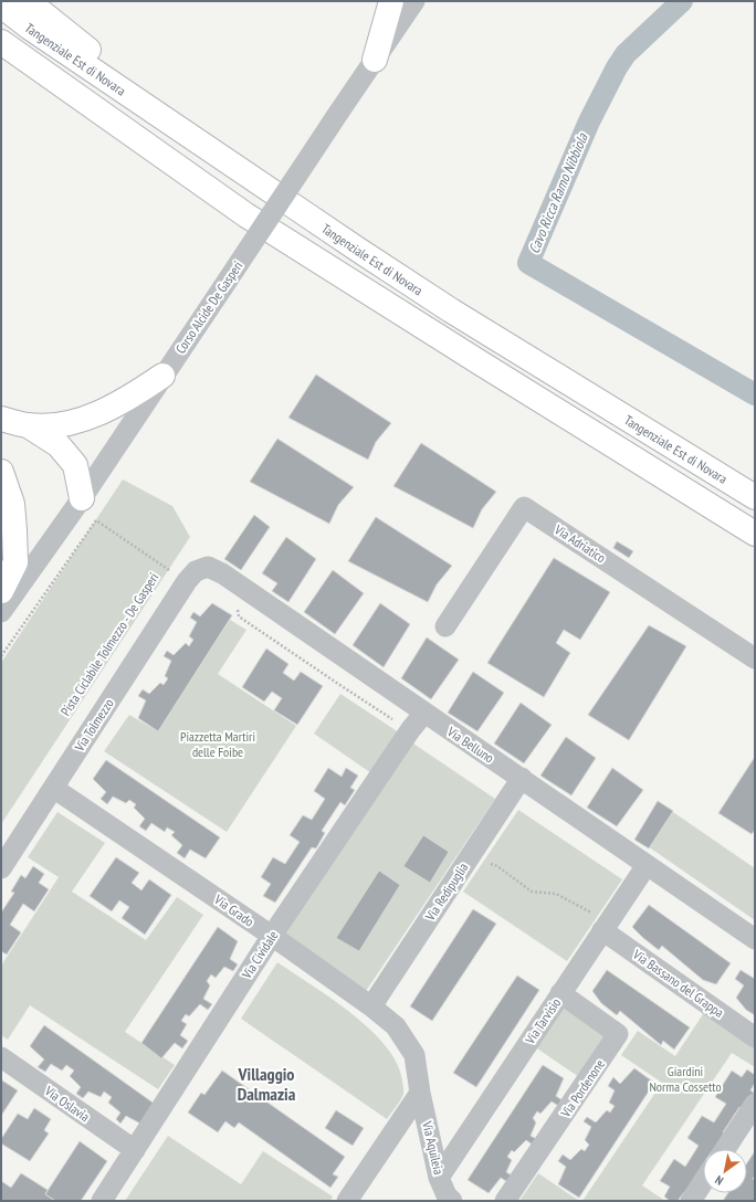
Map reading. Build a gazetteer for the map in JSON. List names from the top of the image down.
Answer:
{
  "streets": {
    "highway": ["Tangenziale Est di Novara"],
    "street": [
      "Corso Alcide De Gasperi",
      "Via Adriatico",
      "Via Tolmezzo",
      "Via Belluno",
      "Via Redipuglia",
      "Via Grado",
      "Via Cividale",
      "Via Bassano del Grappa",
      "Via Tarvisio",
      "Via Pordenone",
      "Via Oslavia",
      "Via Aquileia"
    ],
    "path": ["Pista Ciclabile Tolmezzo - De Gasperi"]
  },
  "crossings": [
    ["Via Tolmezzo", "Via Belluno"],
    ["Via Tolmezzo", "Via Grado"],
    ["Via Belluno", "Via Redipuglia"],
    ["Via Belluno", "Via Cividale"],
    ["Via Belluno", "Via Tarvisio"],
    ["Via Redipuglia", "Via Grado"],
    ["Via Grado", "Via Cividale"],
    ["Via Grado", "Via Aquileia"],
    ["Via Cividale", "Via Oslavia"],
    ["Via Bassano del Grappa", "Via Tarvisio"],
    ["Via Tarvisio", "Via Pordenone"],
    ["Via Tarvisio", "Via Aquileia"]
  ],
  "districts": ["Villaggio Dalmazia"],
  "water": ["Cavo Ricca Ramo Nibbiola"],
  "parks": ["Piazzetta Martiri delle Foibe", "Giardini Norma Cossetto"],
  "north": "bottom left"
}
